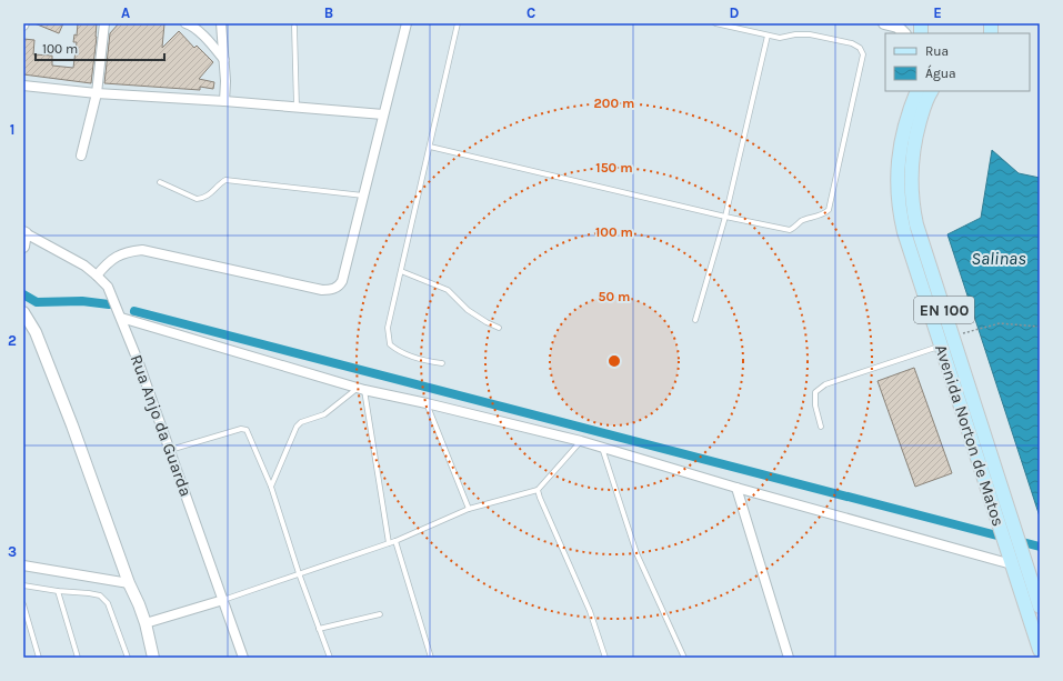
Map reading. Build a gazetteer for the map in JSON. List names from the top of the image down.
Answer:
{
  "streets": {
    "main road": ["EN 100", "Avenida Norton de Matos"],
    "street": ["Rua Anjo da Guarda"]
  },
  "water": ["Salinas"],
  "legend": ["Rua", "Água"],
  "scale_bar": "100 m",
  "grid": {
    "columns": [
      "A",
      "B",
      "C",
      "D",
      "E"
    ],
    "rows": ["1", "2", "3"]
  },
  "rings": [
    "200 m",
    "150 m",
    "100 m",
    "50 m"
  ]
}
